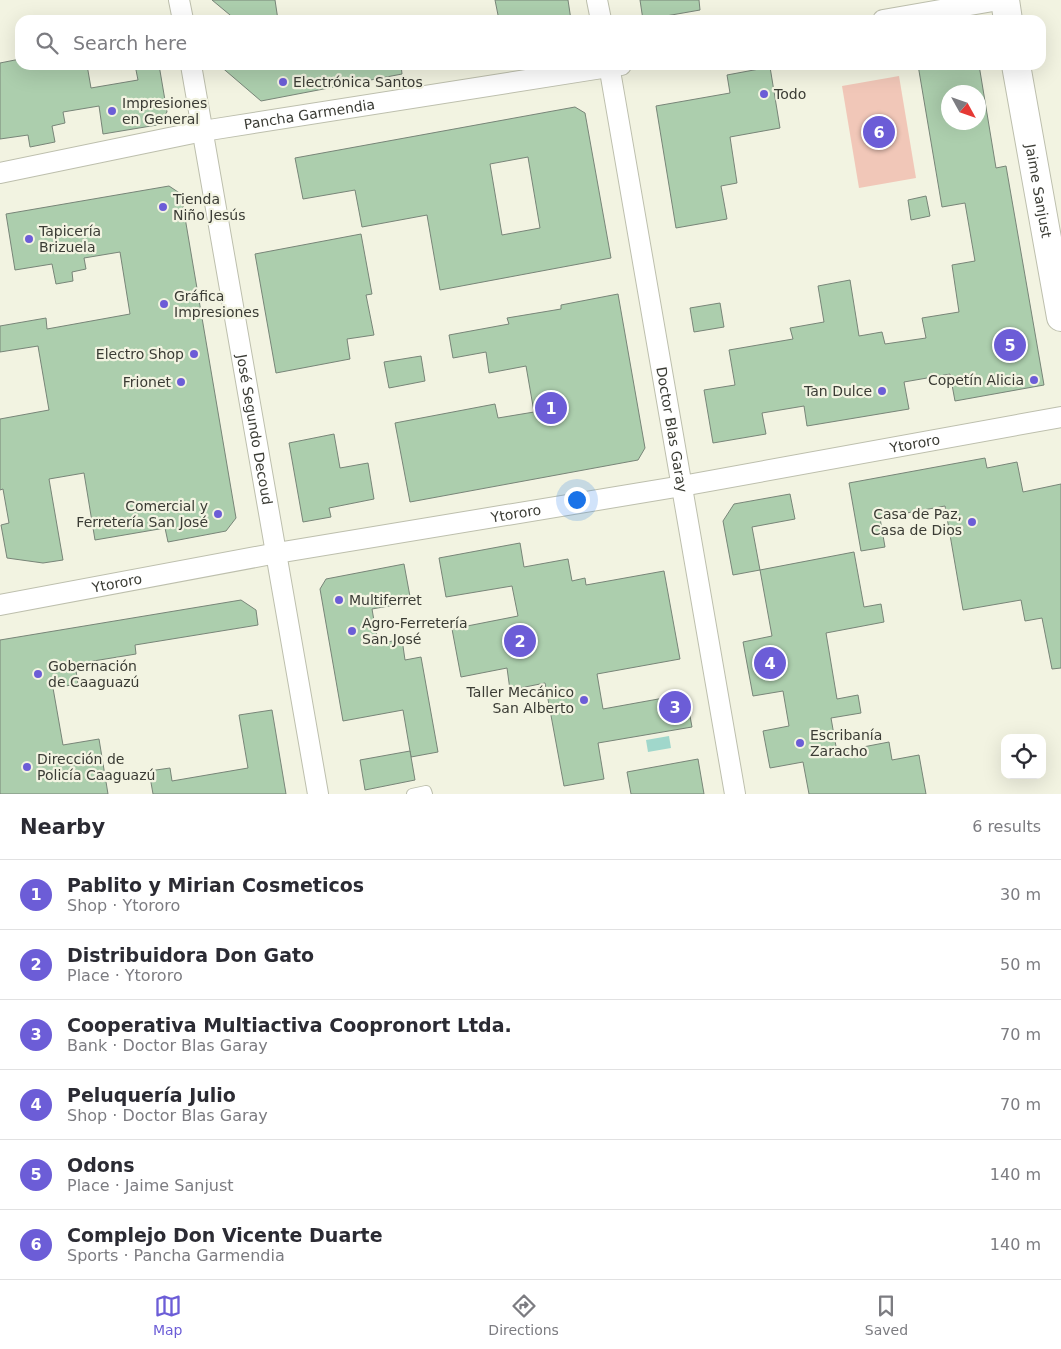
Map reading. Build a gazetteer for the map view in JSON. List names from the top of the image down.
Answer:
{
  "streets": {
    "main road": ["Jaime Sanjust"],
    "street": [
      "Pancha Garmendia",
      "José Segundo Decoud",
      "Doctor Blas Garay",
      "Ytororo"
    ]
  },
  "crossings": [
    ["Pancha Garmendia", "José Segundo Decoud"],
    ["José Segundo Decoud", "Ytororo"],
    ["Doctor Blas Garay", "Ytororo"]
  ],
  "places": [
    "Electrónica Santos",
    "Todo",
    "Impresiones en General",
    "Tienda Niño Jesús",
    "Tapicería Brizuela",
    "Gráfica Impresiones",
    "Electro Shop",
    "Copetín Alicia",
    "Frionet",
    "Tan Dulce",
    "Comercial y Ferretería San José",
    "Casa de Paz, Casa de Dios",
    "Multiferret",
    "Agro-Ferretería San José",
    "Gobernación de Caaguazú",
    "Taller Mecánico San Alberto",
    "Escribanía Zaracho",
    "Dirección de Policía Caaguazú"
  ],
  "north": "bottom right",
  "page": {
    "search": "Search here",
    "pins": [
      "6",
      "5",
      "1",
      "2",
      "4",
      "3"
    ],
    "heading": ["Nearby", "6 results"],
    "list": [
      {
        "mark": "1",
        "name": "Pablito y Mirian Cosmeticos",
        "note": "Shop · Ytororo",
        "value": "30 m"
      },
      {
        "mark": "2",
        "name": "Distribuidora Don Gato",
        "note": "Place · Ytororo",
        "value": "50 m"
      },
      {
        "mark": "3",
        "name": "Cooperativa Multiactiva Coopronort Ltda.",
        "note": "Bank · Doctor Blas Garay",
        "value": "70 m"
      },
      {
        "mark": "4",
        "name": "Peluquería Julio",
        "note": "Shop · Doctor Blas Garay",
        "value": "70 m"
      },
      {
        "mark": "5",
        "name": "Odons",
        "note": "Place · Jaime Sanjust",
        "value": "140 m"
      },
      {
        "mark": "6",
        "name": "Complejo Don Vicente Duarte",
        "note": "Sports · Pancha Garmendia",
        "value": "140 m"
      }
    ],
    "nav": ["Map", "Directions", "Saved"]
  }
}
